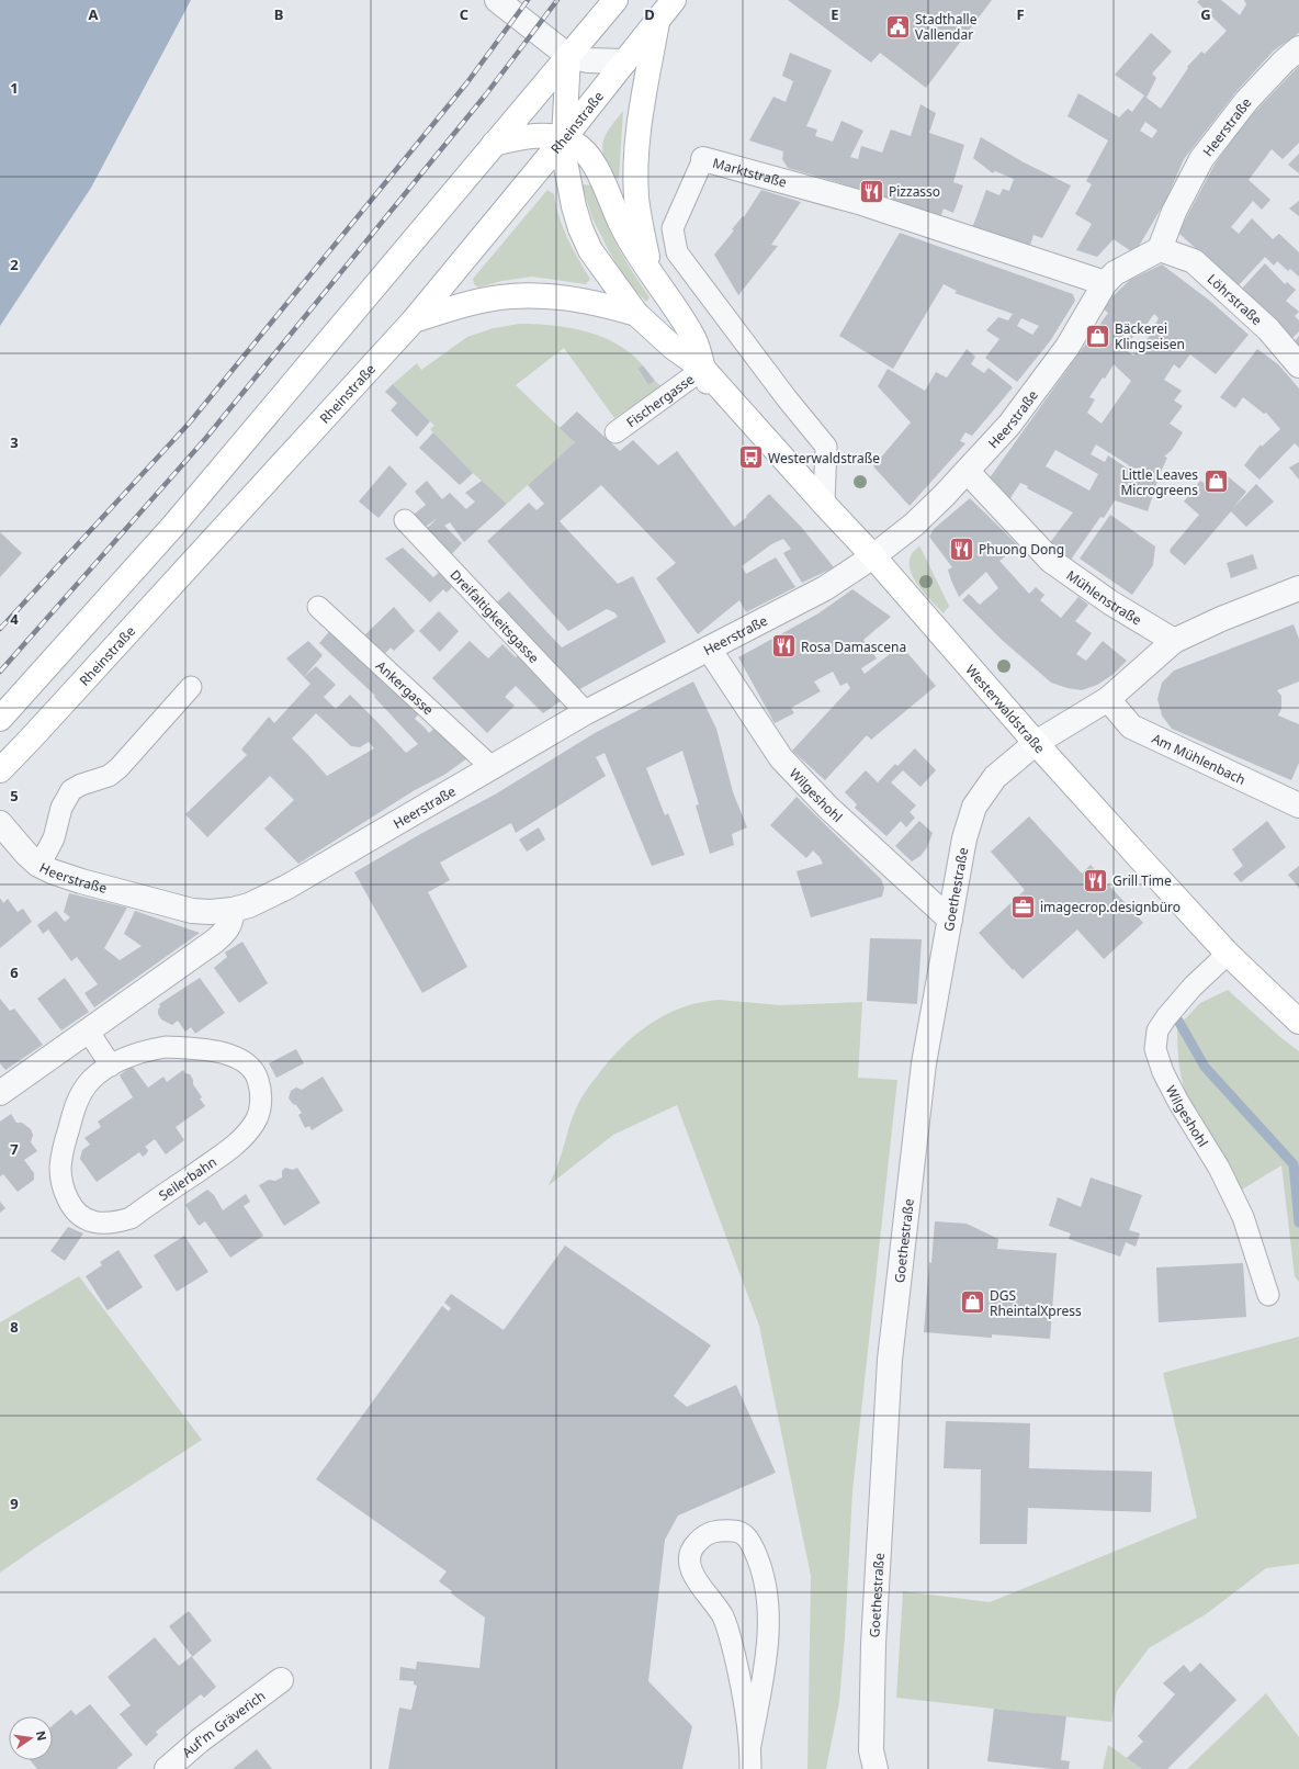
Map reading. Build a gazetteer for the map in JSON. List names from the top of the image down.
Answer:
{
  "streets": {
    "main road": ["Rheinstraße", "Westerwaldstraße"],
    "street": [
      "Heerstraße",
      "Marktstraße",
      "Löhrstraße",
      "Mühlenstraße",
      "Am Mühlenbach",
      "Wilgeshohl",
      "Goethestraße",
      "Auf'm Gräverich"
    ],
    "lane": [
      "Fischergasse",
      "Dreifaltigkeitsgasse",
      "Ankergasse",
      "Seilerbahn"
    ]
  },
  "crossings": [
    ["Rheinstraße", "Westerwaldstraße"],
    ["Heerstraße", "Marktstraße"],
    ["Heerstraße", "Löhrstraße"],
    ["Heerstraße", "Mühlenstraße"],
    ["Heerstraße", "Dreifaltigkeitsgasse"],
    ["Heerstraße", "Ankergasse"],
    ["Heerstraße", "Westerwaldstraße"],
    ["Heerstraße", "Wilgeshohl"],
    ["Marktstraße", "Westerwaldstraße"],
    ["Fischergasse", "Westerwaldstraße"],
    ["Westerwaldstraße", "Wilgeshohl"],
    ["Westerwaldstraße", "Goethestraße"],
    ["Wilgeshohl", "Goethestraße"]
  ],
  "places": {
    "public building": ["Stadthalle Vallendar"],
    "restaurant": [
      "Pizzasso",
      "Phuong Dong",
      "Rosa Damascena",
      "Grill Time"
    ],
    "shop": ["Bäckerei Klingseisen", "Little Leaves Microgreens", "DGS RheintalXpress"],
    "bus stop": ["Westerwaldstraße"],
    "office": ["imagecrop.designbüro"]
  },
  "north": "right",
  "grid": {
    "columns": [
      "A",
      "B",
      "C",
      "D",
      "E",
      "F",
      "G"
    ],
    "rows": [
      "1",
      "2",
      "3",
      "4",
      "5",
      "6",
      "7",
      "8",
      "9"
    ]
  }
}
